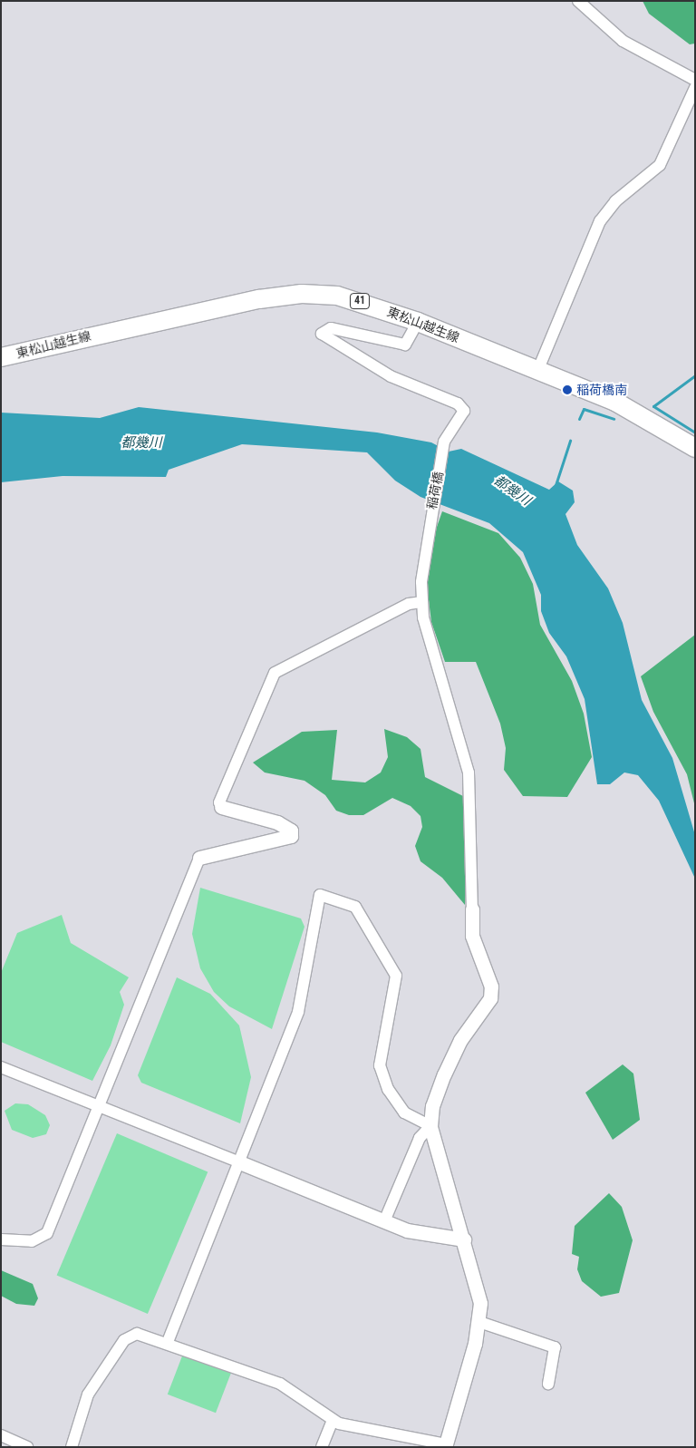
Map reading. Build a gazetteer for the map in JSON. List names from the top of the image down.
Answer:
{
  "streets": {
    "main road": ["41", "東松山越生線"],
    "street": ["稲荷橋"]
  },
  "crossings": [
    ["東松山越生線", "稲荷橋"]
  ],
  "water": ["都幾川"],
  "places": ["稲荷橋南"]
}
